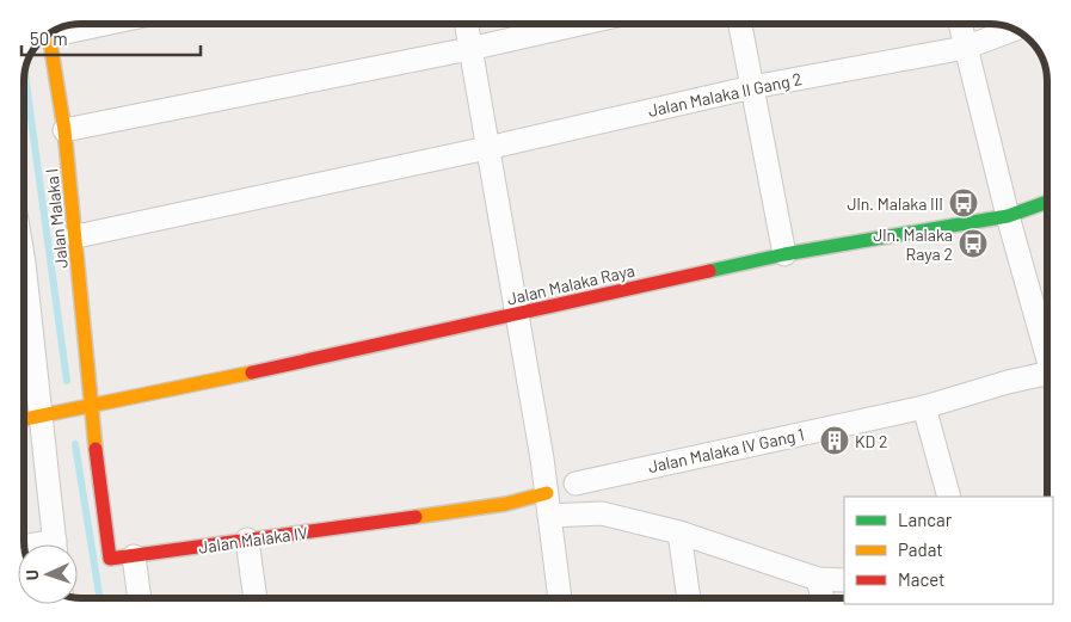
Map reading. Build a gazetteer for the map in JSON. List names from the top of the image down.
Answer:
{
  "streets": {
    "street": [
      "Jalan Malaka II Gang 2",
      "Jalan Malaka I",
      "Jalan Malaka Raya",
      "Jalan Malaka IV Gang 1",
      "Jalan Malaka IV"
    ]
  },
  "crossings": [
    ["Jalan Malaka II Gang 2", "Jalan Malaka I"],
    ["Jalan Malaka I", "Jalan Malaka Raya"],
    ["Jalan Malaka I", "Jalan Malaka IV"],
    ["Jalan Malaka Raya", "Jalan Malaka IV"]
  ],
  "places": {
    "bus stop": ["Jln. Malaka III", "Jln. Malaka Raya 2"],
    "building": ["KD 2"]
  },
  "legend": ["Lancar", "Padat", "Macet"],
  "scale_bar": "50 m",
  "north": "left"
}
